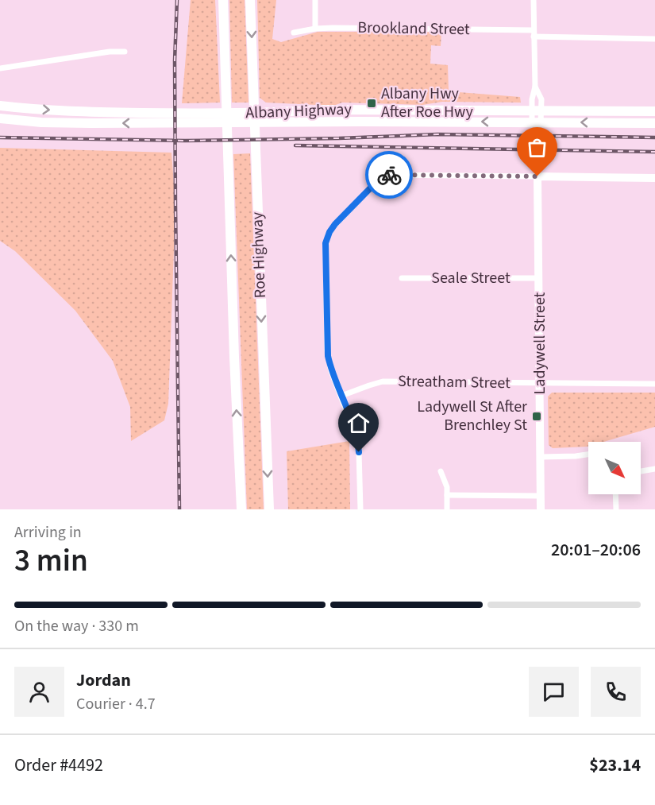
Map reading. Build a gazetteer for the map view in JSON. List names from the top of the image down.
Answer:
{
  "streets": {
    "highway": ["Albany Highway", "Roe Highway"],
    "street": [
      "Brookland Street",
      "Seale Street",
      "Ladywell Street",
      "Streatham Street"
    ]
  },
  "crossings": [
    ["Seale Street", "Ladywell Street"],
    ["Ladywell Street", "Streatham Street"]
  ],
  "places": {
    "transit": ["Albany Hwy After Roe Hwy", "Ladywell St After Brenchley St"]
  },
  "north": "bottom right",
  "page": {
    "heading": ["3 min", "Arriving in", "20:01–20:06"],
    "panel": [
      "Jordan",
      "Courier · 4.7",
      "Order #4492",
      "$23.14"
    ],
    "bar": "On the way · 330 m"
  }
}
